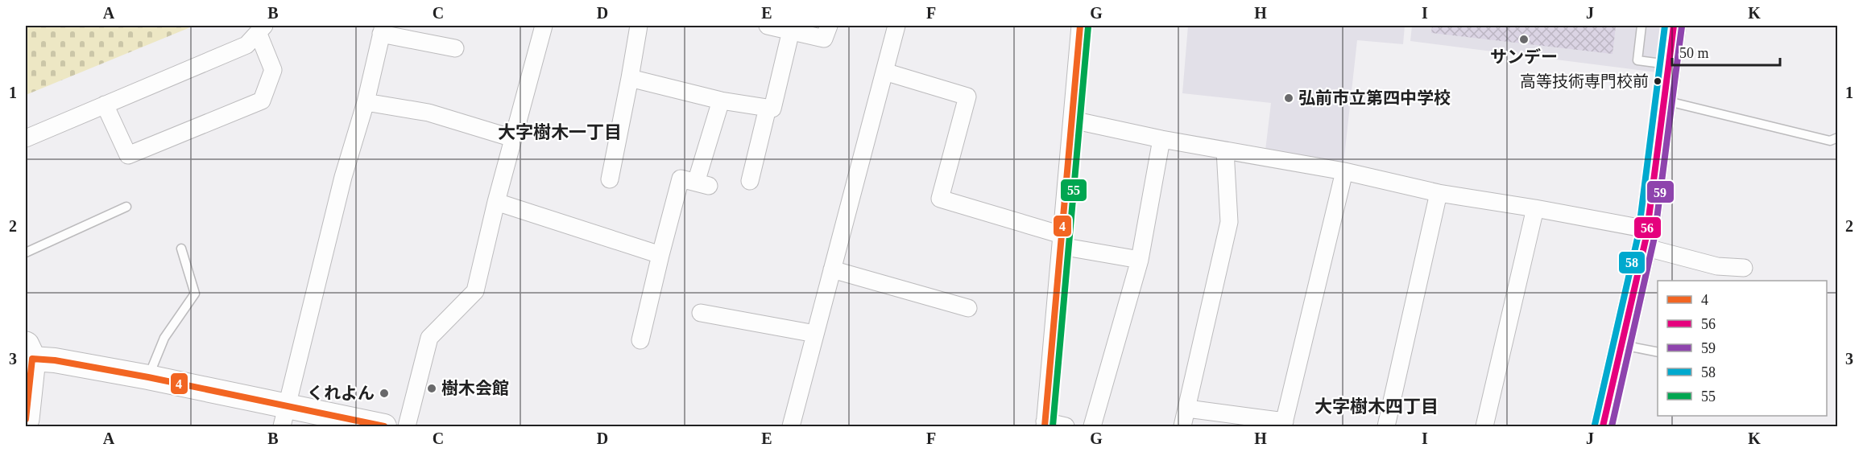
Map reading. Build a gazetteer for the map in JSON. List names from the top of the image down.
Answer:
{
  "districts": ["大字樹木一丁目", "大字樹木四丁目"],
  "places": [
    "サンデー",
    "高等技術専門校前",
    "弘前市立第四中学校",
    "樹木会館",
    "くれよん"
  ],
  "lines": [
    "transit line 4",
    "transit line 56",
    "transit line 58",
    "transit line 59",
    "transit line 55"
  ],
  "legend": [
    "4",
    "56",
    "59",
    "58",
    "55"
  ],
  "scale_bar": "50 m",
  "grid": {
    "columns": [
      "A",
      "B",
      "C",
      "D",
      "E",
      "F",
      "G",
      "H",
      "I",
      "J",
      "K"
    ],
    "rows": ["1", "2", "3"]
  }
}
